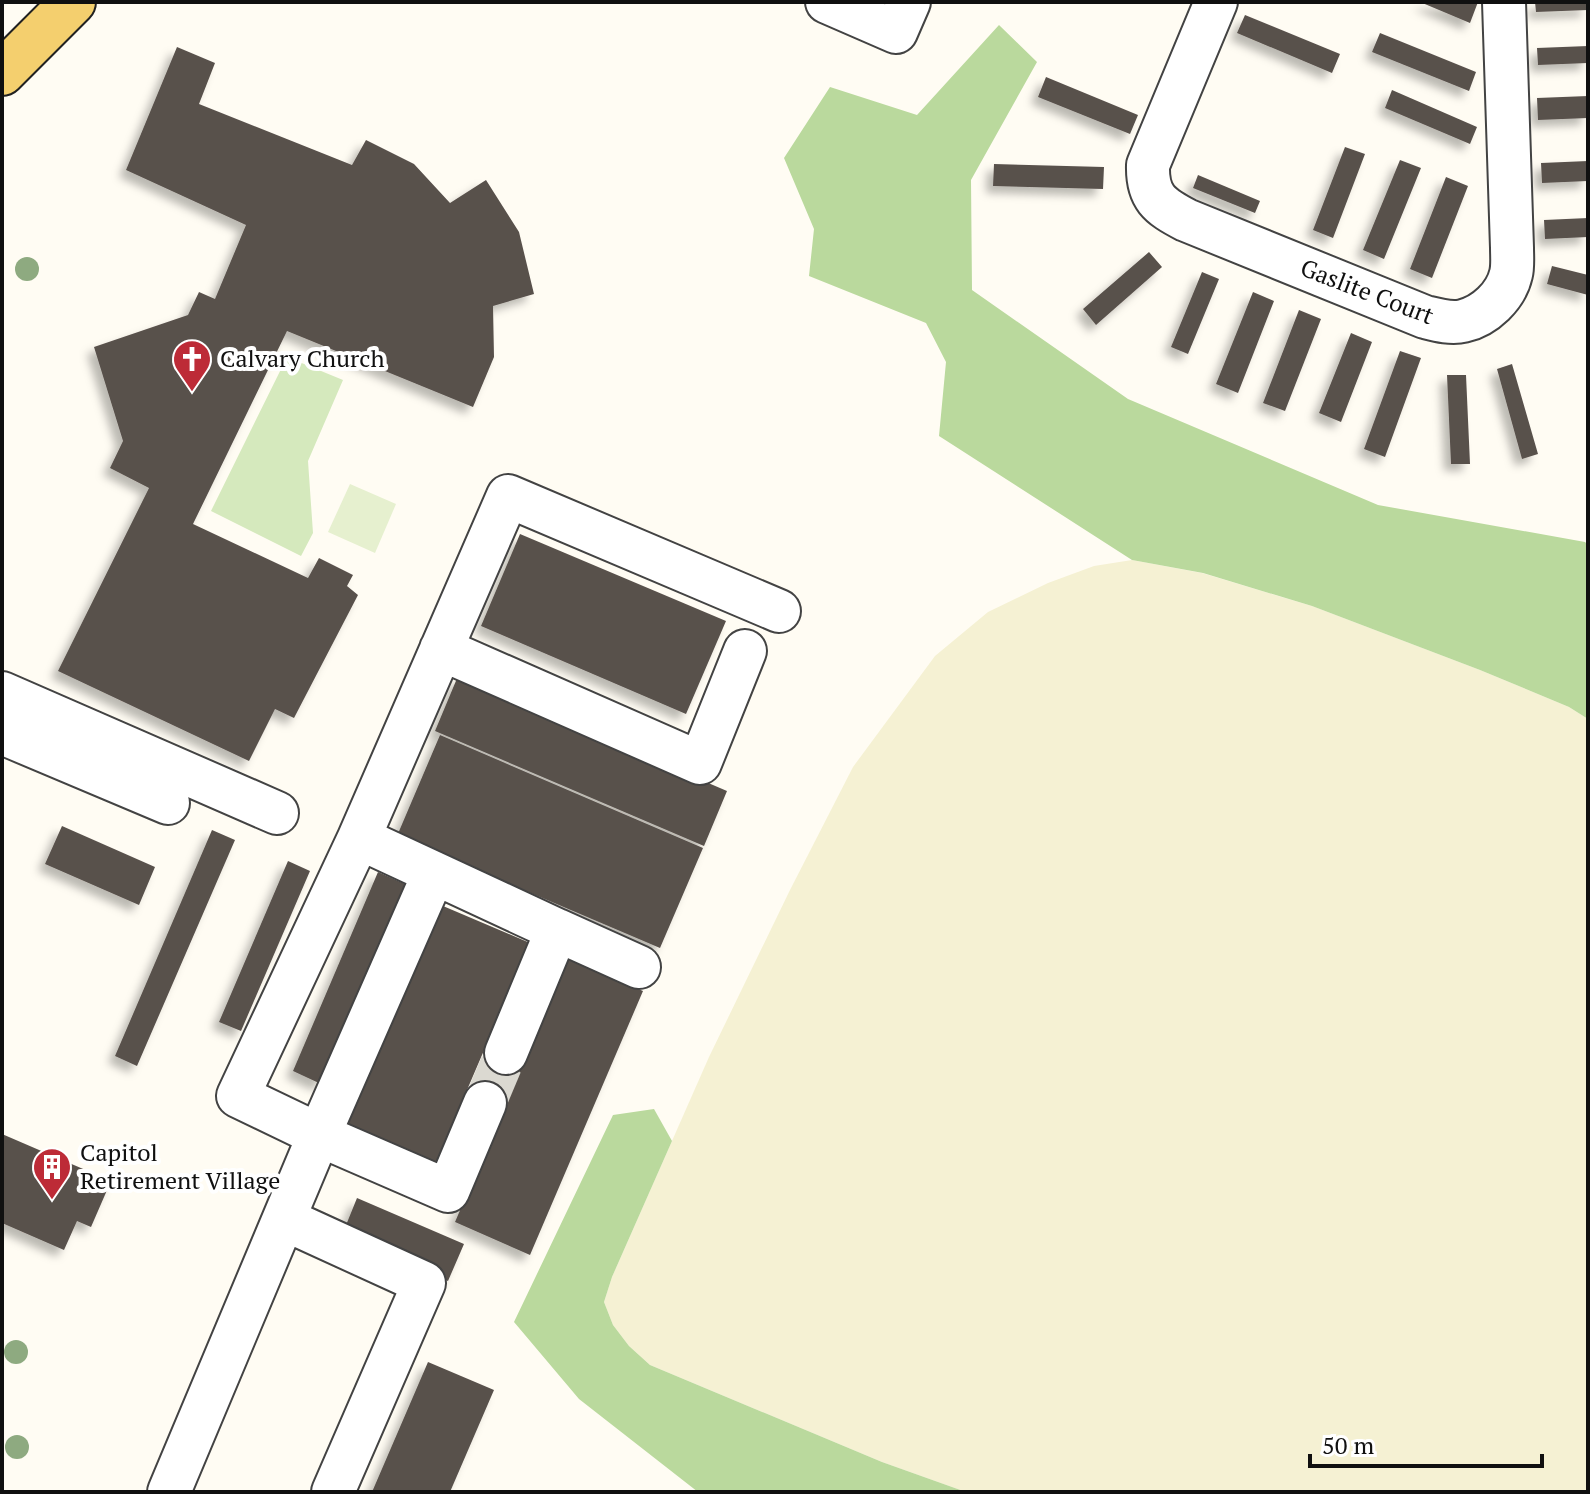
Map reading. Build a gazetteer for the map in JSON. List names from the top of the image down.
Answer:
{
  "streets": {
    "street": ["Gaslite Court"]
  },
  "places": {
    "church": ["Calvary Church"],
    "building": ["Capitol Retirement Village"]
  },
  "scale_bar": "50 m"
}
